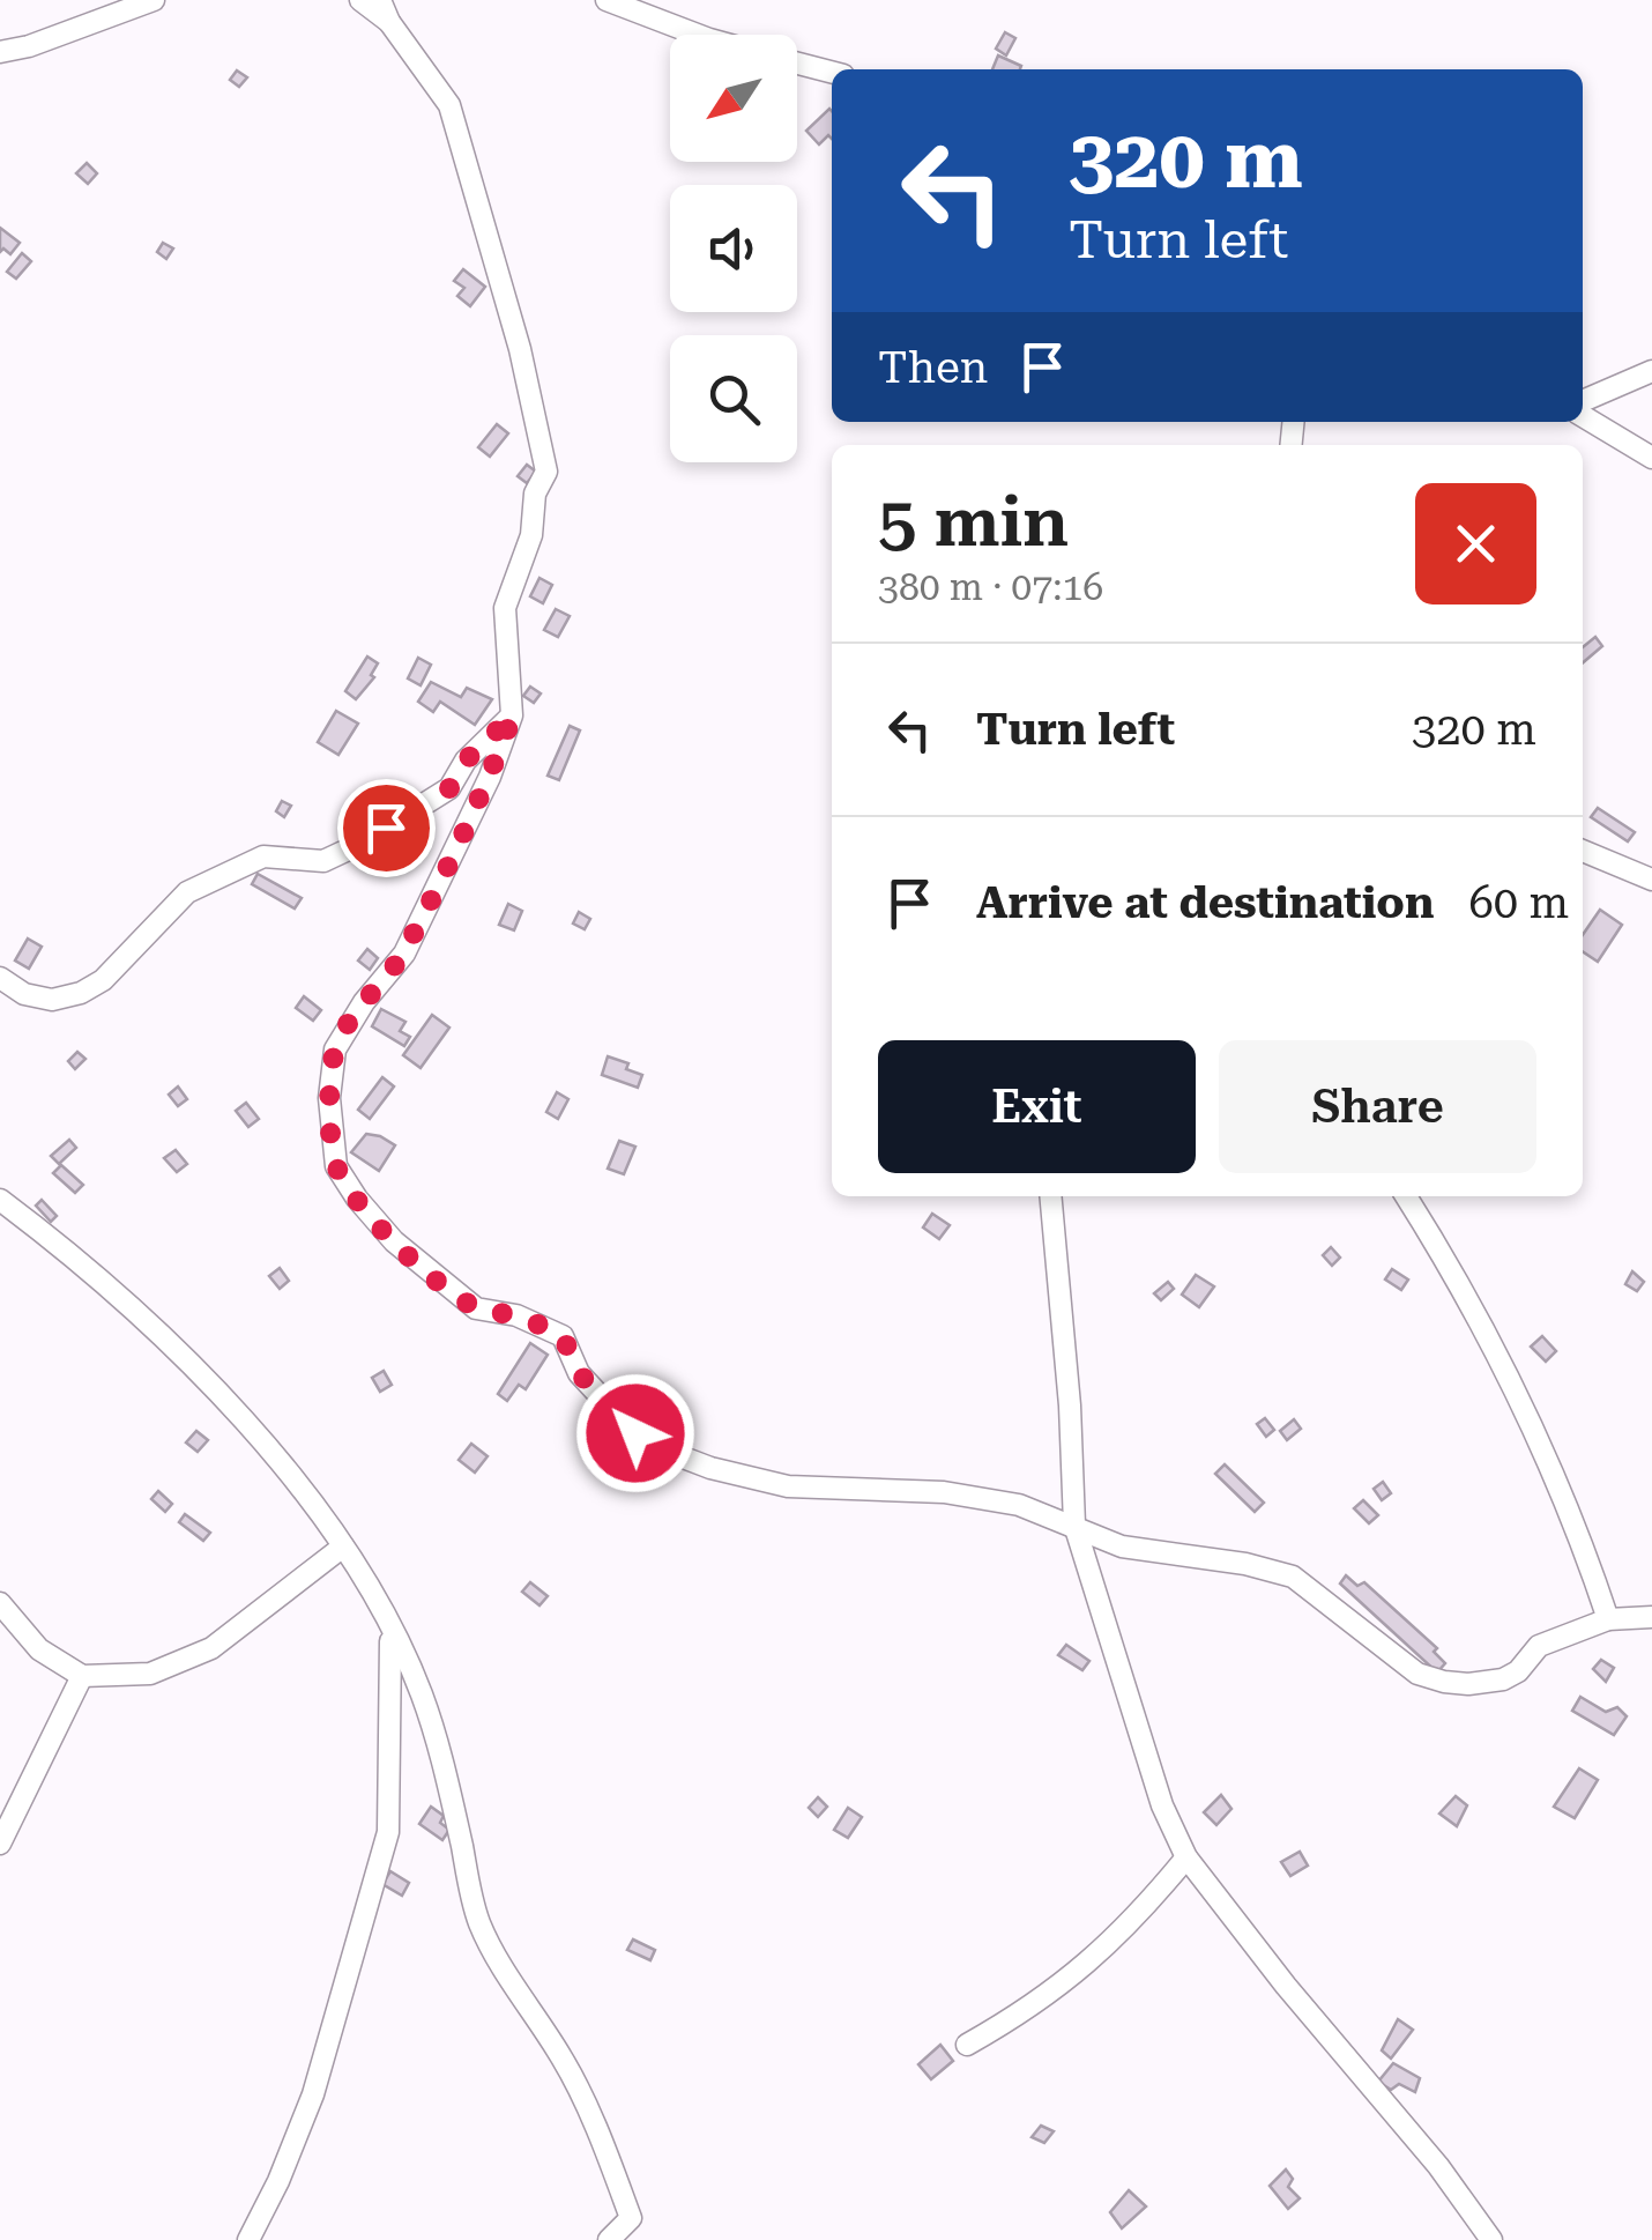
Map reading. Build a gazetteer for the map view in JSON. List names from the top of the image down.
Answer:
{
  "north": "bottom left",
  "page": {
    "turn": ["320 m", "Turn left"],
    "then": "Then",
    "heading": ["5 min", "380 m · 07:16"],
    "list": [
      {
        "name": "Turn left",
        "value": "320 m"
      },
      {
        "name": "Arrive at destination",
        "value": "60 m"
      }
    ],
    "buttons": ["Exit", "Share"]
  }
}
